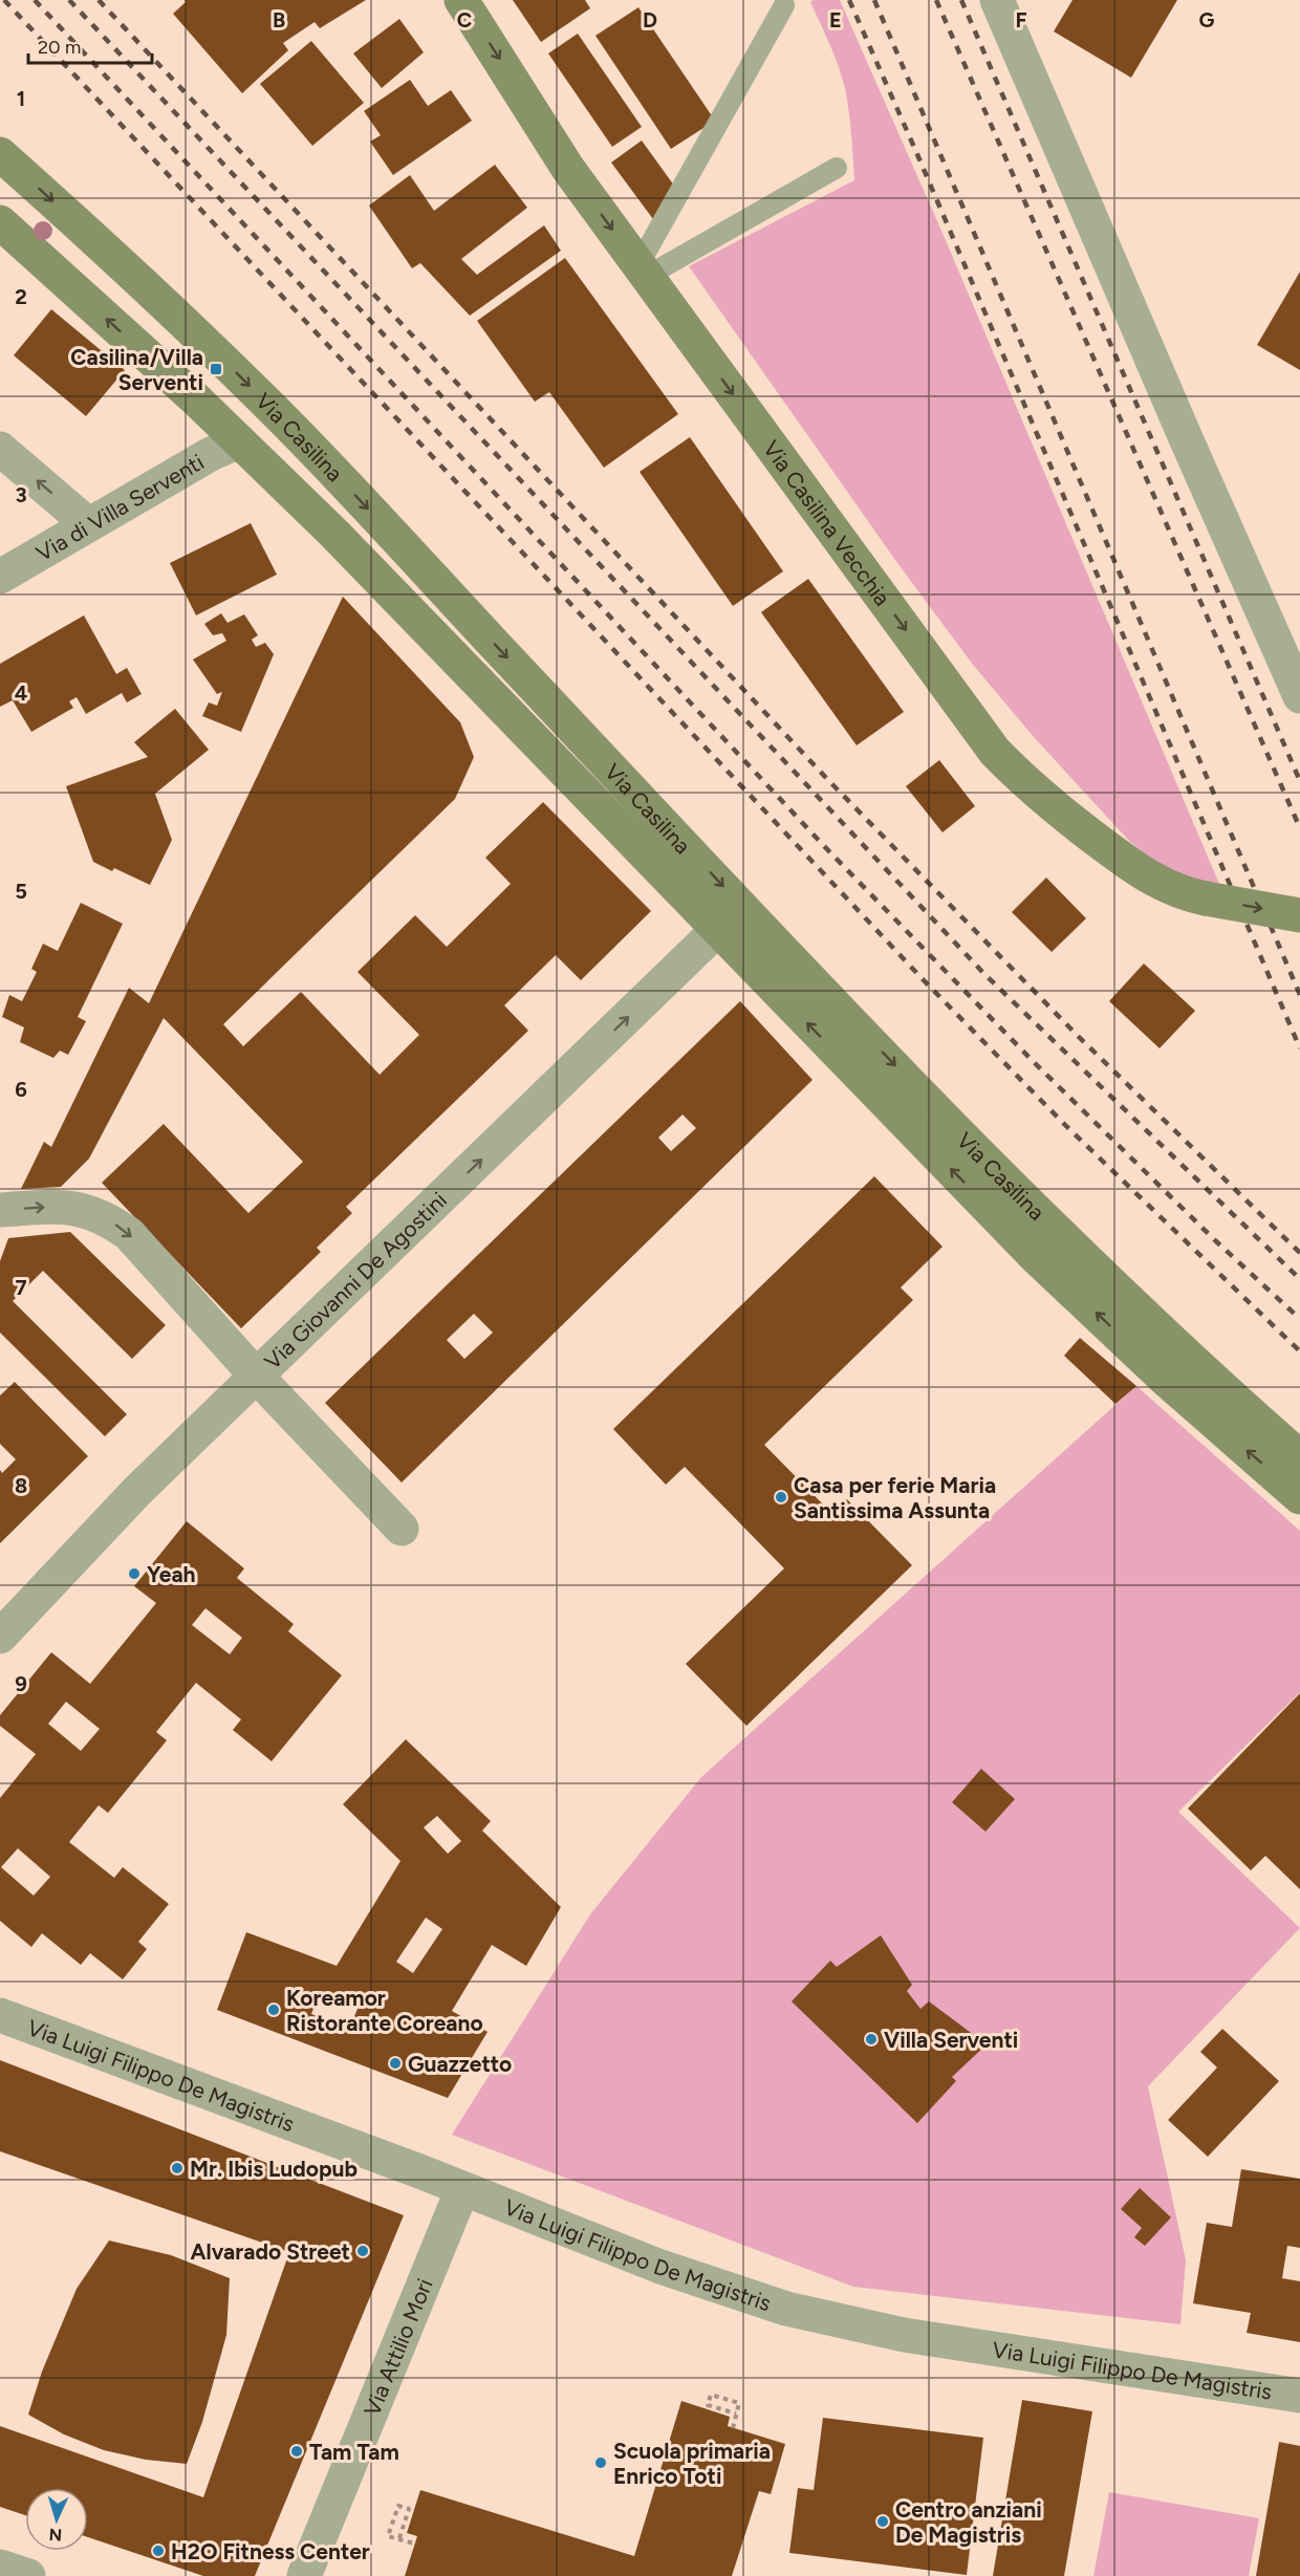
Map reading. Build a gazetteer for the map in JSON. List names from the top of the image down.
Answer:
{
  "streets": {
    "main road": ["Via Casilina", "Via Casilina Vecchia"],
    "street": [
      "Via di Villa Serventi",
      "Via Giovanni De Agostini",
      "Via Luigi Filippo De Magistris",
      "Via Attilio Mori"
    ]
  },
  "crossings": [
    ["Via Casilina", "Via di Villa Serventi"],
    ["Via Casilina", "Via Giovanni De Agostini"],
    ["Via Luigi Filippo De Magistris", "Via Attilio Mori"]
  ],
  "one_way": ["Via Casilina Vecchia", "Via Giovanni De Agostini"],
  "places": {
    "transit": ["Casilina/Villa Serventi"],
    "other": [
      "Casa per ferie Maria Santissima Assunta",
      "Yeah",
      "Koreamor Ristorante Coreano",
      "Villa Serventi",
      "Guazzetto",
      "Mr. Ibis Ludopub",
      "Alvarado Street",
      "Tam Tam",
      "Scuola primaria Enrico Toti",
      "Centro anziani De Magistris",
      "H2O Fitness Center"
    ]
  },
  "scale_bar": "20 m",
  "north": "bottom",
  "grid": {
    "columns": [
      "B",
      "C",
      "D",
      "E",
      "F",
      "G"
    ],
    "rows": [
      "1",
      "2",
      "3",
      "4",
      "5",
      "6",
      "7",
      "8",
      "9"
    ]
  }
}
